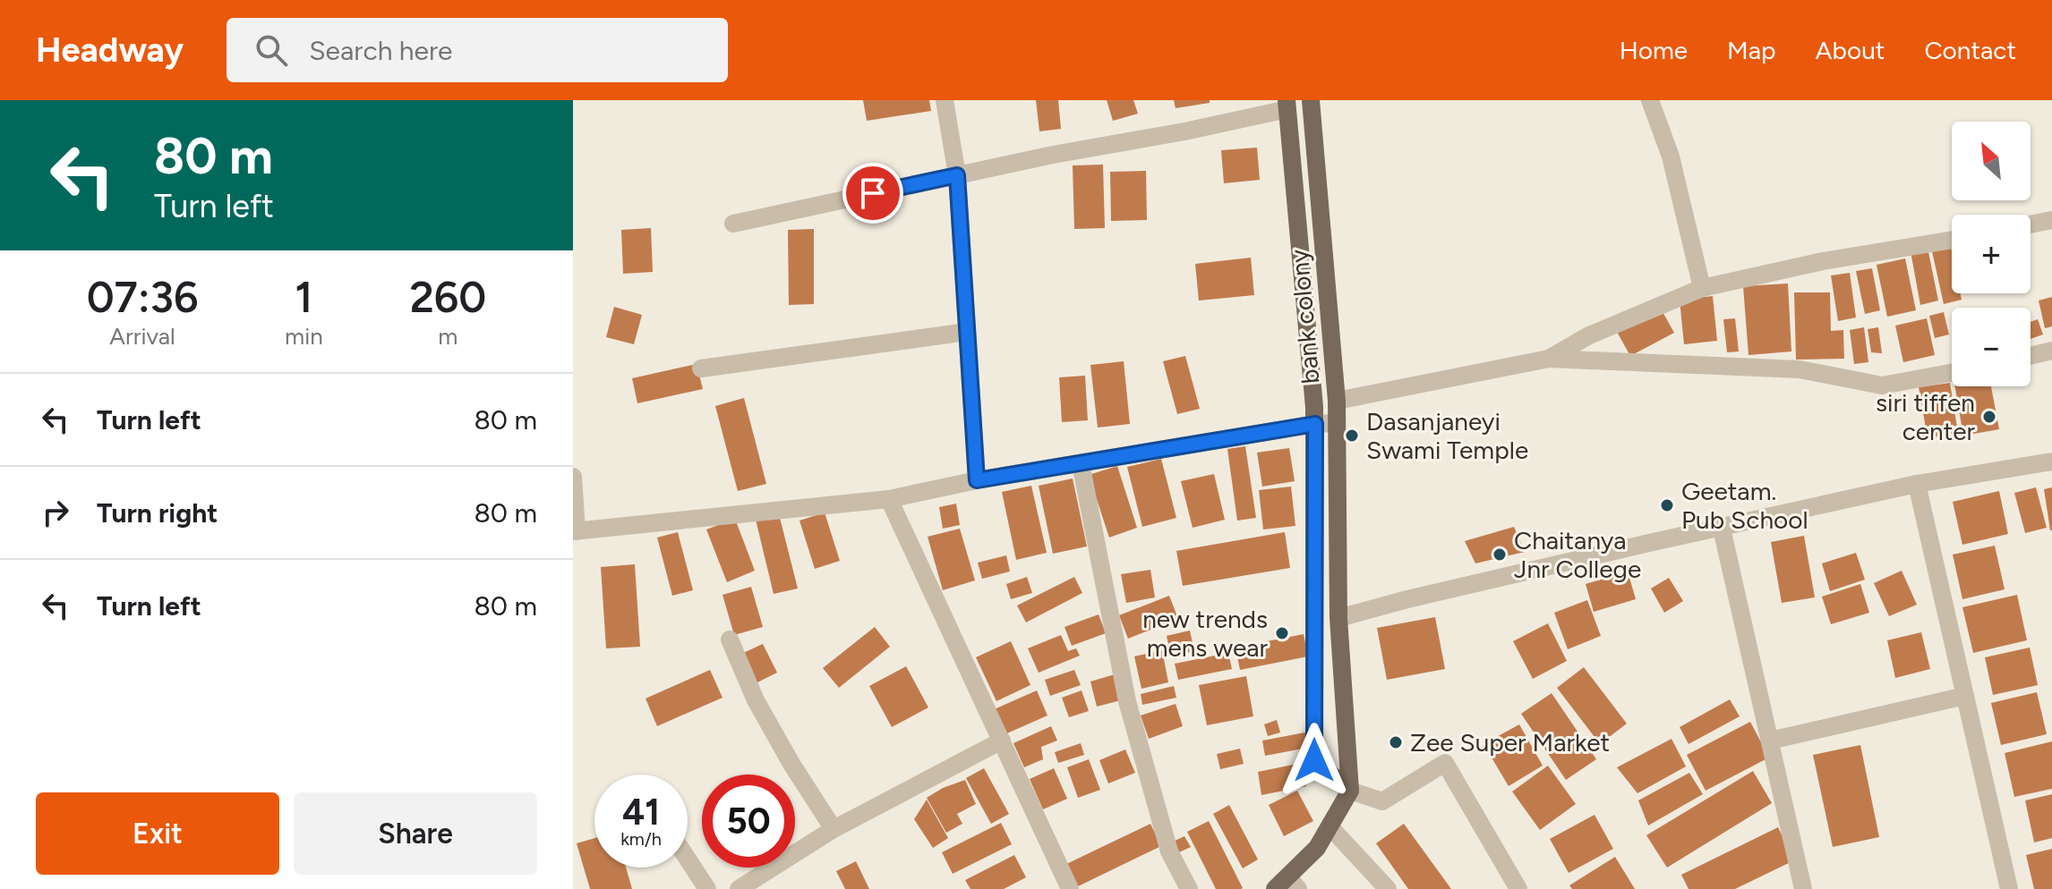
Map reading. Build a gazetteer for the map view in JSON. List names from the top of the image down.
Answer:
{
  "streets": {
    "main road": ["bank colony"]
  },
  "places": [
    "siri tiffen center",
    "Dasanjaneyi Swami Temple",
    "Geetam. Pub School",
    "Chaitanya Jnr College",
    "new trends mens wear",
    "Zee Super Market"
  ],
  "north": "top left",
  "page": {
    "header": "Headway",
    "search": "Search here",
    "nav": [
      "Home",
      "Map",
      "About",
      "Contact"
    ],
    "turn": ["80 m", "Turn left"],
    "map_buttons": ["+", "−"],
    "eta": [
      "07:36",
      "Arrival",
      "1",
      "min",
      "260",
      "m"
    ],
    "list": [
      {
        "name": "Turn left",
        "value": "80 m"
      },
      {
        "name": "Turn right",
        "value": "80 m"
      },
      {
        "name": "Turn left",
        "value": "80 m"
      }
    ],
    "speed": "41 km/h",
    "limit": "50",
    "buttons": ["Exit", "Share"]
  }
}
